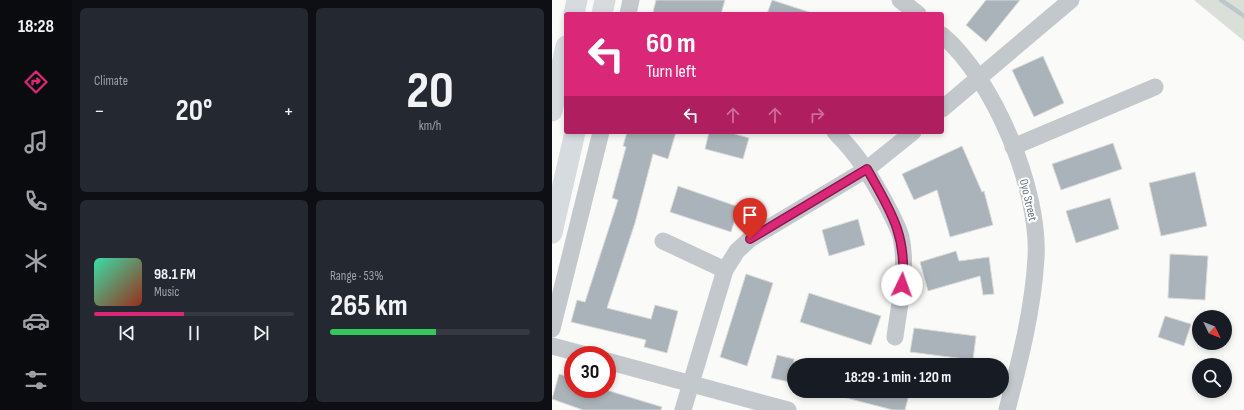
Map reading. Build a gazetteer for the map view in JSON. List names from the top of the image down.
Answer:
{
  "streets": {
    "street": ["Oyo Street"]
  },
  "north": "bottom right",
  "page": {
    "tabs": "18:28",
    "tile": [
      "Climate",
      ["20", "km/h"],
      ["Range · 53%", "265 km"]
    ],
    "turn": ["60 m", "Turn left"],
    "heat": ["−", "20°", "+"],
    "song": ["98.1 FM", "Music"],
    "limit": "30",
    "trip": "18:29 · 1 min · 120 m"
  }
}
